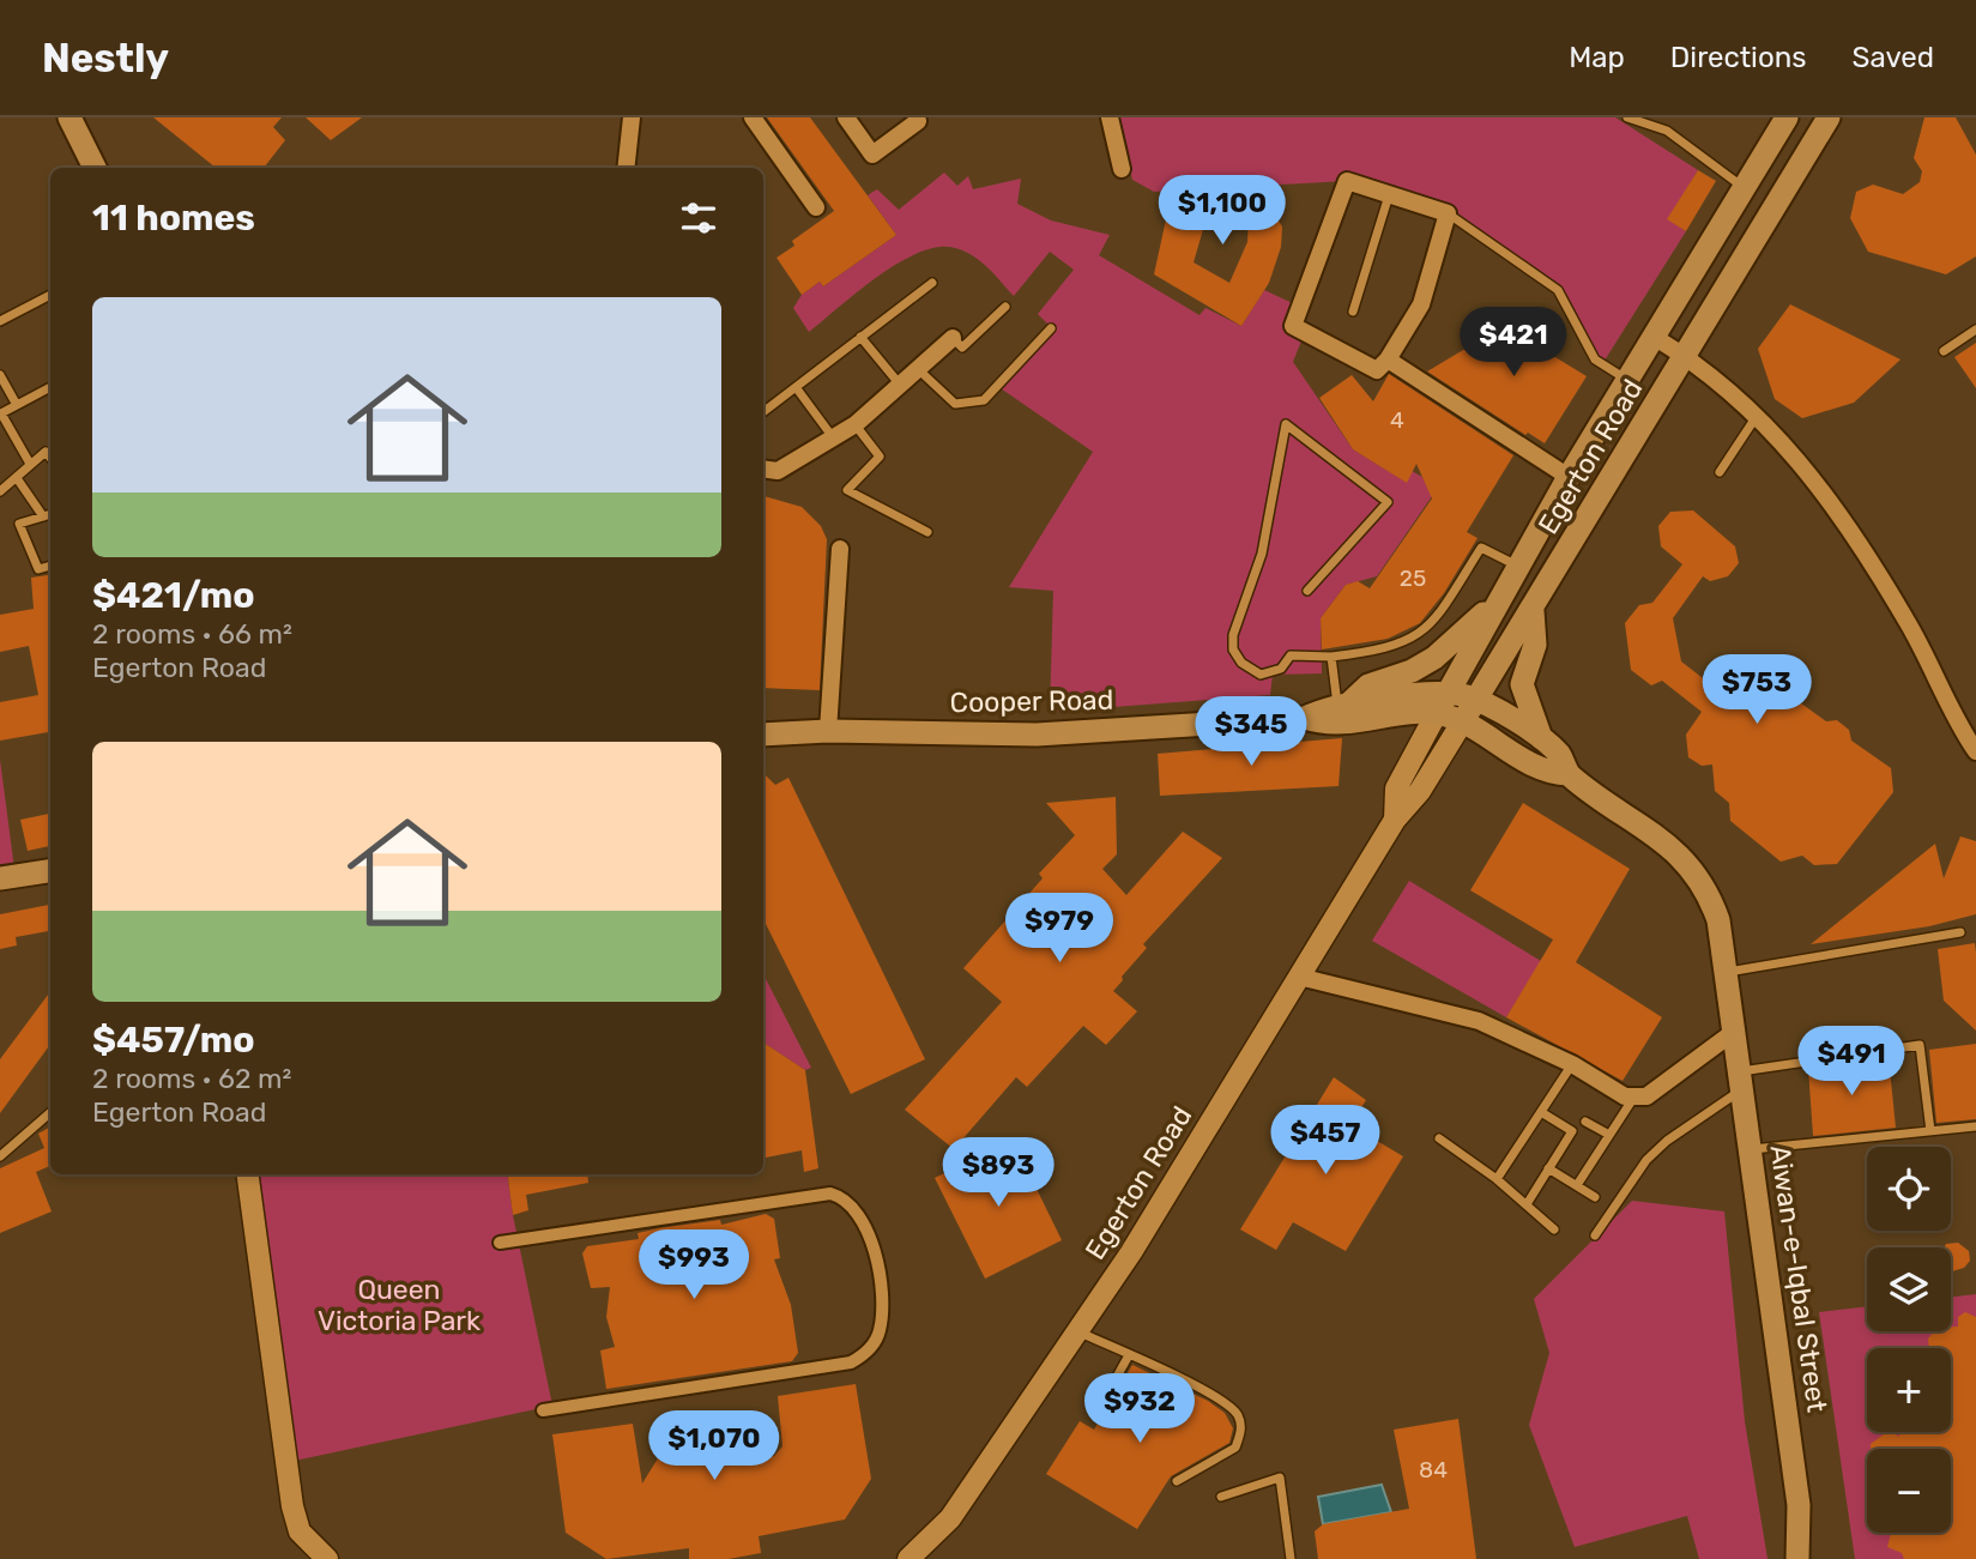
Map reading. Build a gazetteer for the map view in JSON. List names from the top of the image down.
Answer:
{
  "streets": {
    "main road": ["Egerton Road", "Cooper Road", "Aiwan-e-Iqbal Street"]
  },
  "crossings": [
    ["Egerton Road", "Cooper Road"],
    ["Egerton Road", "Aiwan-e-Iqbal Street"],
    ["Cooper Road", "Aiwan-e-Iqbal Street"]
  ],
  "parks": ["Queen Victoria Park"],
  "house_numbers": ["4", "25", "84"],
  "page": {
    "header": "Nestly",
    "nav": ["Map", "Directions", "Saved"],
    "heading": "11 homes",
    "price": [
      "$1,100",
      "$421",
      "$753",
      "$345",
      "$979",
      "$491",
      "$457",
      "$893",
      "$993",
      "$932",
      "$1,070"
    ],
    "list": [
      {
        "name": "$421/mo",
        "note": "2 rooms · 66 m² · Egerton Road"
      },
      {
        "name": "$457/mo",
        "note": "2 rooms · 62 m² · Egerton Road"
      }
    ],
    "map_buttons": ["+", "−"]
  }
}
